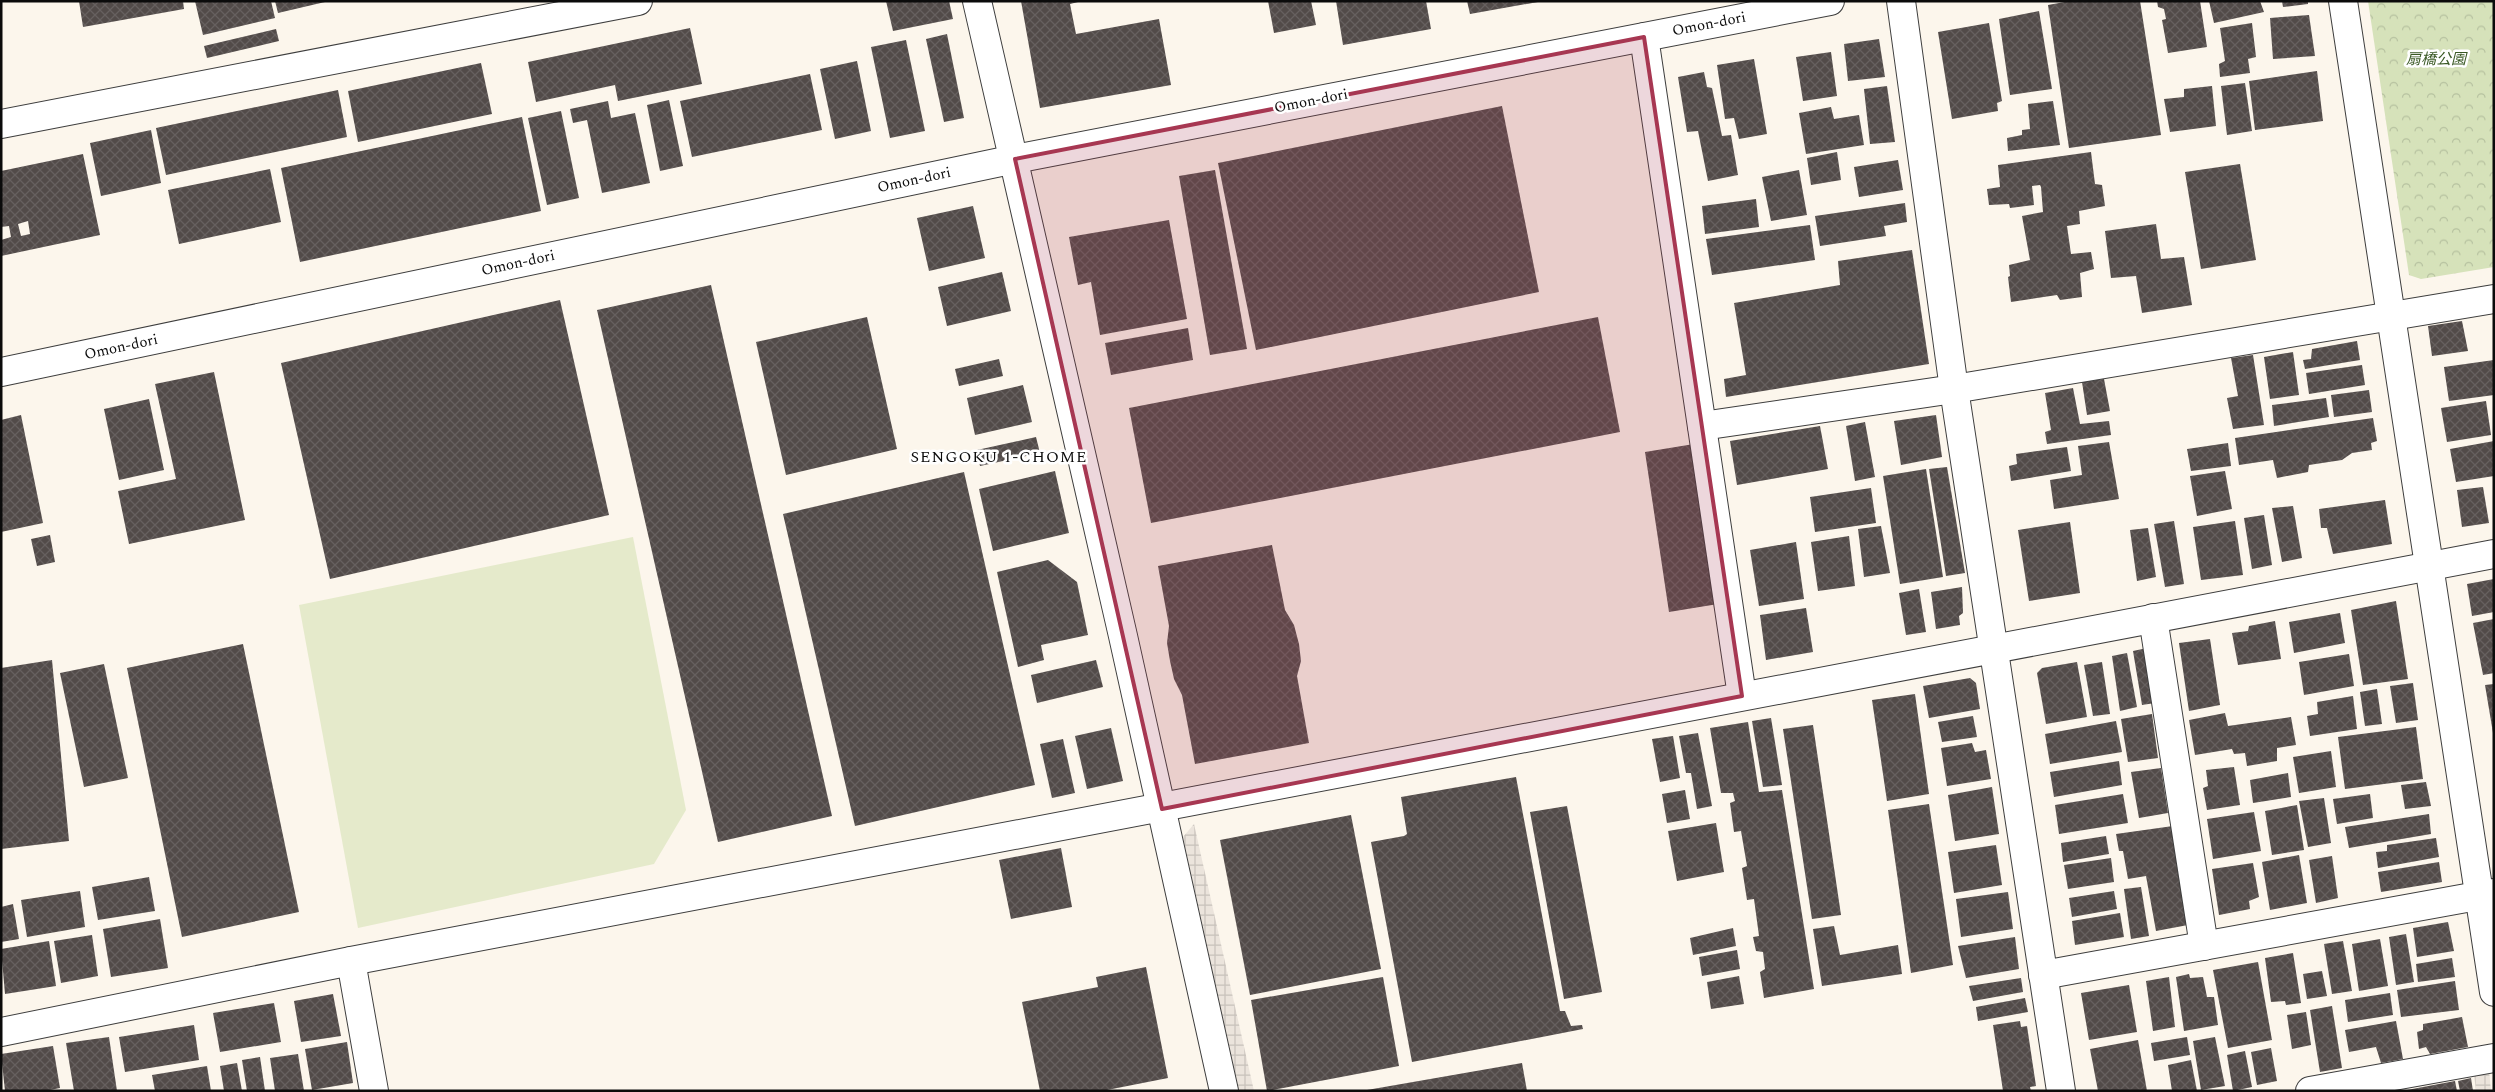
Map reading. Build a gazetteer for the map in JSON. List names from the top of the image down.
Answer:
{
  "streets": {
    "street": ["Omon-dori"]
  },
  "districts": ["SENGOKU 1-CHOME"],
  "parks": ["扇橋公園"]
}
